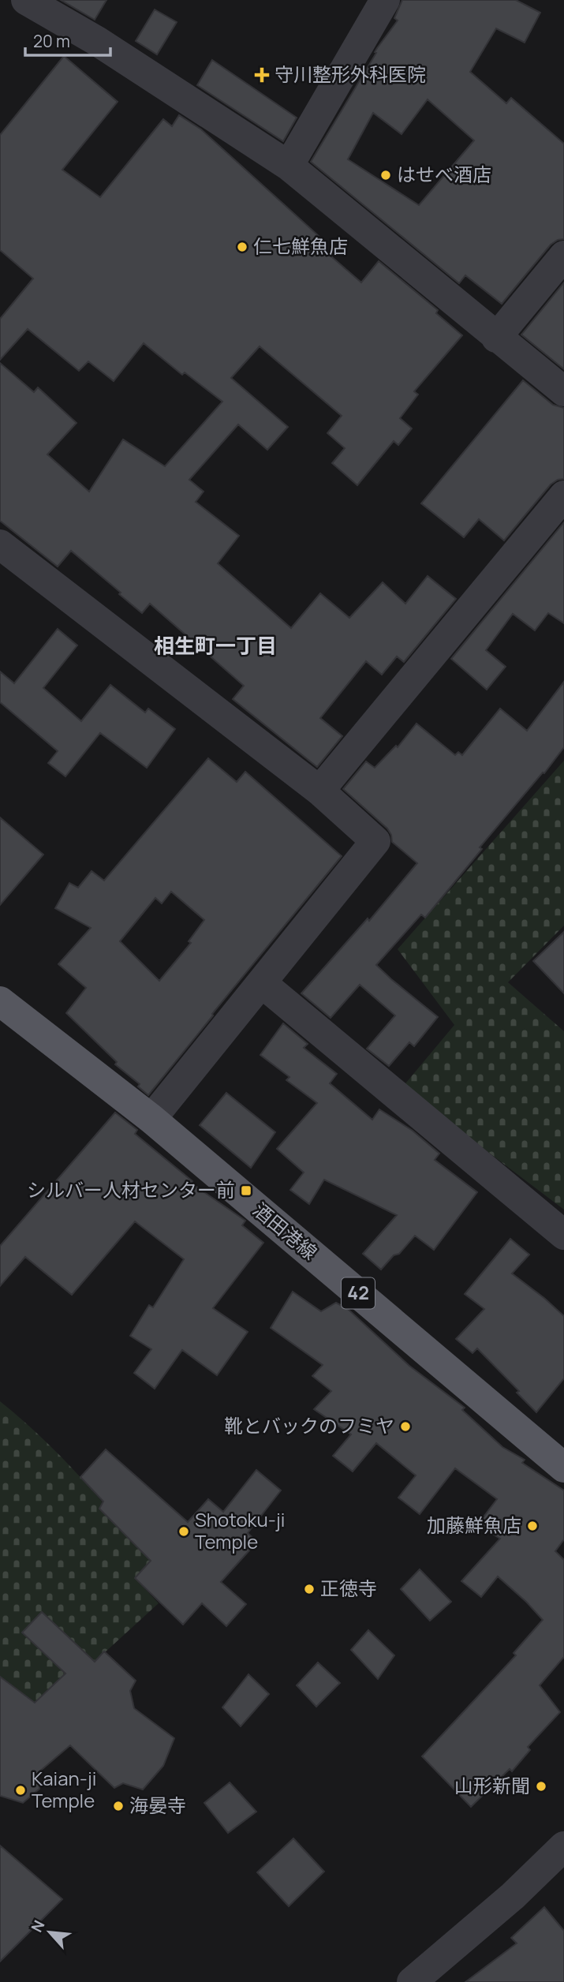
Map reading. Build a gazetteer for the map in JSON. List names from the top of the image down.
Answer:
{
  "streets": {
    "main road": ["酒田港線", "42"]
  },
  "districts": ["相生町一丁目"],
  "places": {
    "health": ["守川整形外科医院"],
    "other": [
      "はせべ酒店",
      "仁七鮮魚店",
      "靴とバックのフミヤ",
      "加藤鮮魚店",
      "Shotoku-ji Temple",
      "正徳寺",
      "山形新聞",
      "Kaian-ji Temple",
      "海晏寺"
    ],
    "transit": ["シルバー人材センター前"]
  },
  "scale_bar": "20 m",
  "north": "top left"
}
